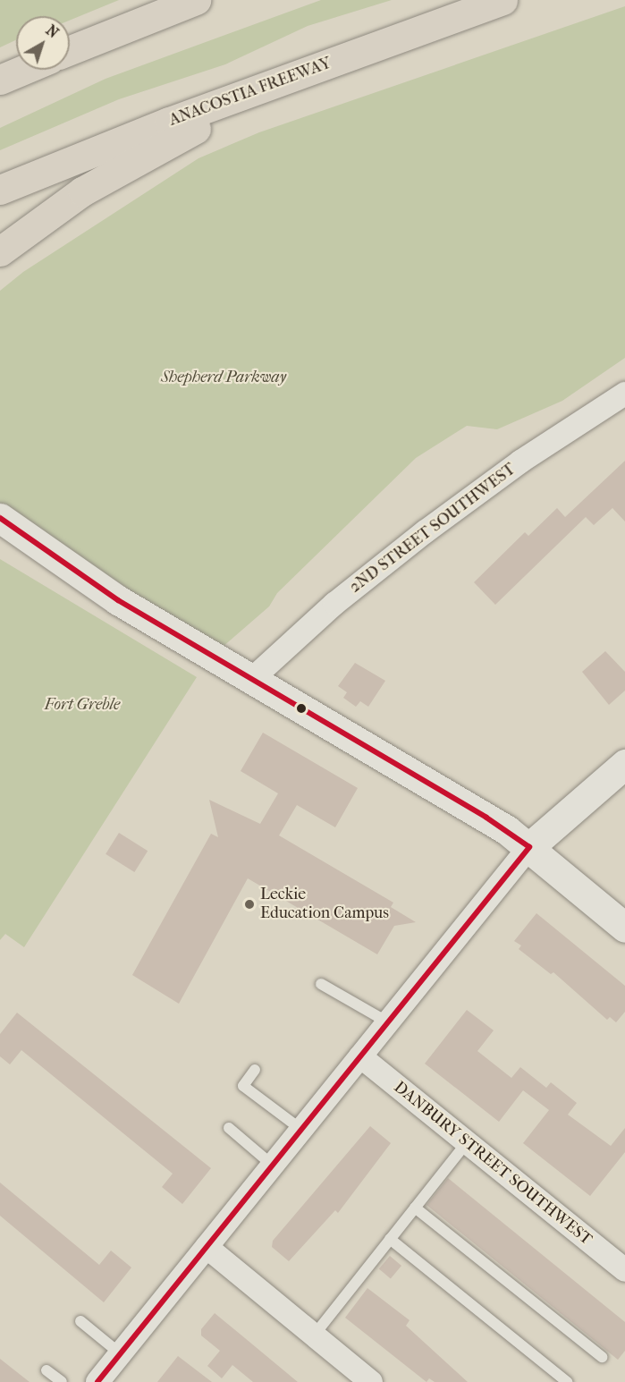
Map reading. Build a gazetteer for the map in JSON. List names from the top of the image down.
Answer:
{
  "streets": {
    "highway": ["ANACOSTIA FREEWAY"],
    "street": ["2ND STREET SOUTHWEST", "DANBURY STREET SOUTHWEST"]
  },
  "parks": ["Shepherd Parkway", "Fort Greble"],
  "places": ["Leckie Education Campus"],
  "north": "top right"
}
